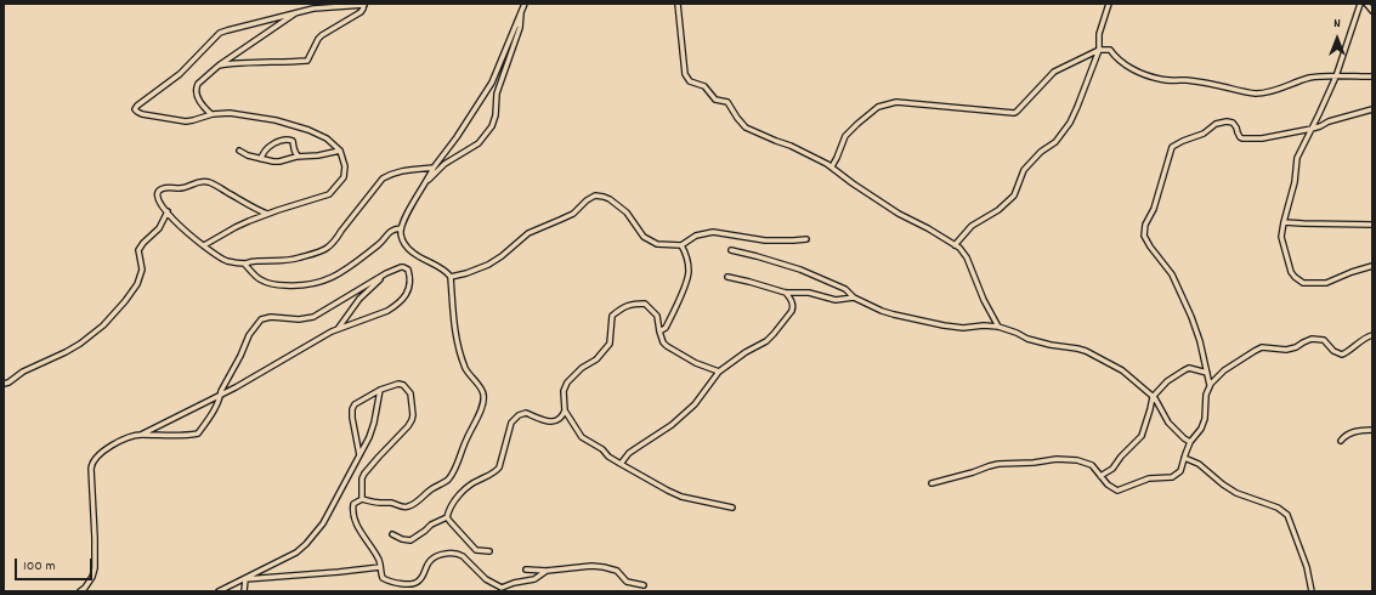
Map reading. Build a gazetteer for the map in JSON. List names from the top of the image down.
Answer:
{
  "scale_bar": "100 m",
  "north": "top"
}
